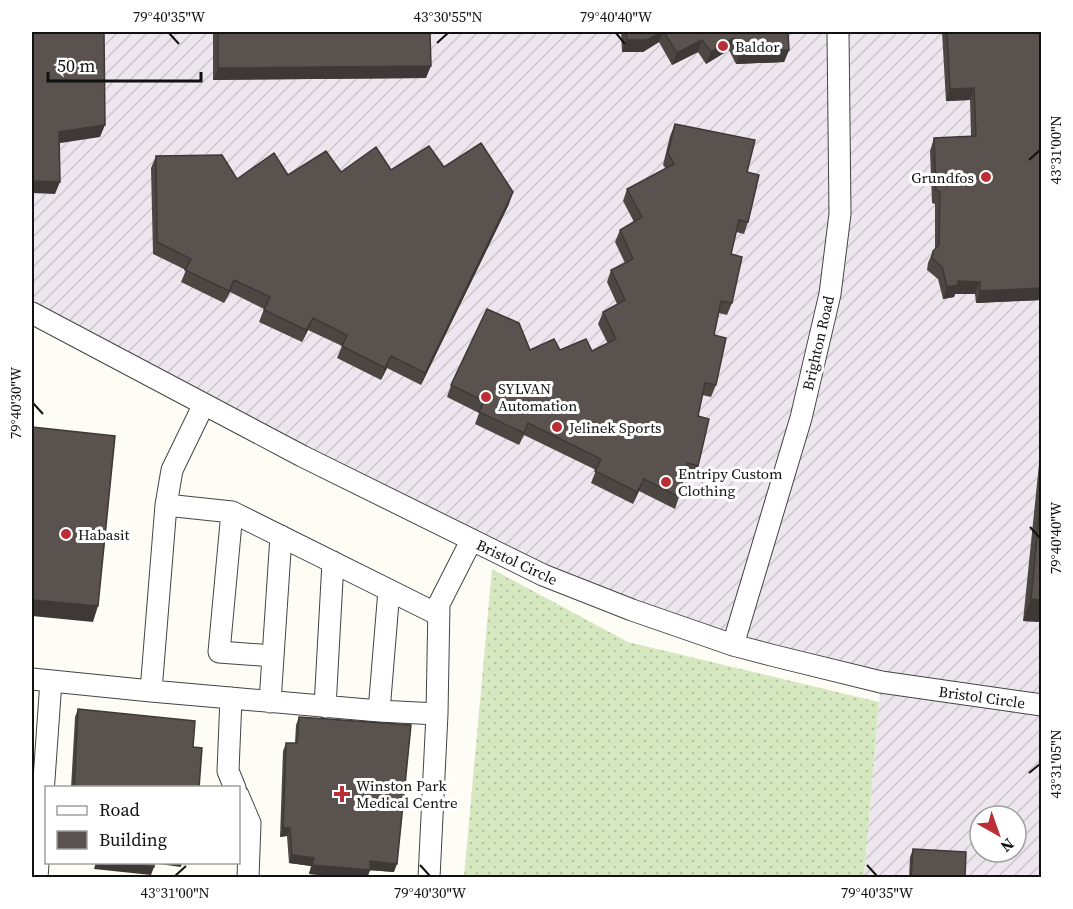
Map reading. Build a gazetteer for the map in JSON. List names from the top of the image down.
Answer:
{
  "streets": {
    "street": ["Brighton Road", "Bristol Circle"]
  },
  "crossings": [
    ["Brighton Road", "Bristol Circle"]
  ],
  "places": {
    "other": [
      "Baldor",
      "Grundfos",
      "SYLVAN Automation",
      "Jelinek Sports",
      "Entripy Custom Clothing",
      "Habasit"
    ],
    "health": ["Winston Park Medical Centre"]
  },
  "legend": ["Road", "Building"],
  "scale_bar": "50 m",
  "north": "bottom right",
  "coordinates": [
    "79°40'35\"W",
    "43°30'55\"N",
    "79°40'40\"W",
    "43°31'00\"N",
    "79°40'30\"W",
    "43°31'05\"N"
  ]
}
